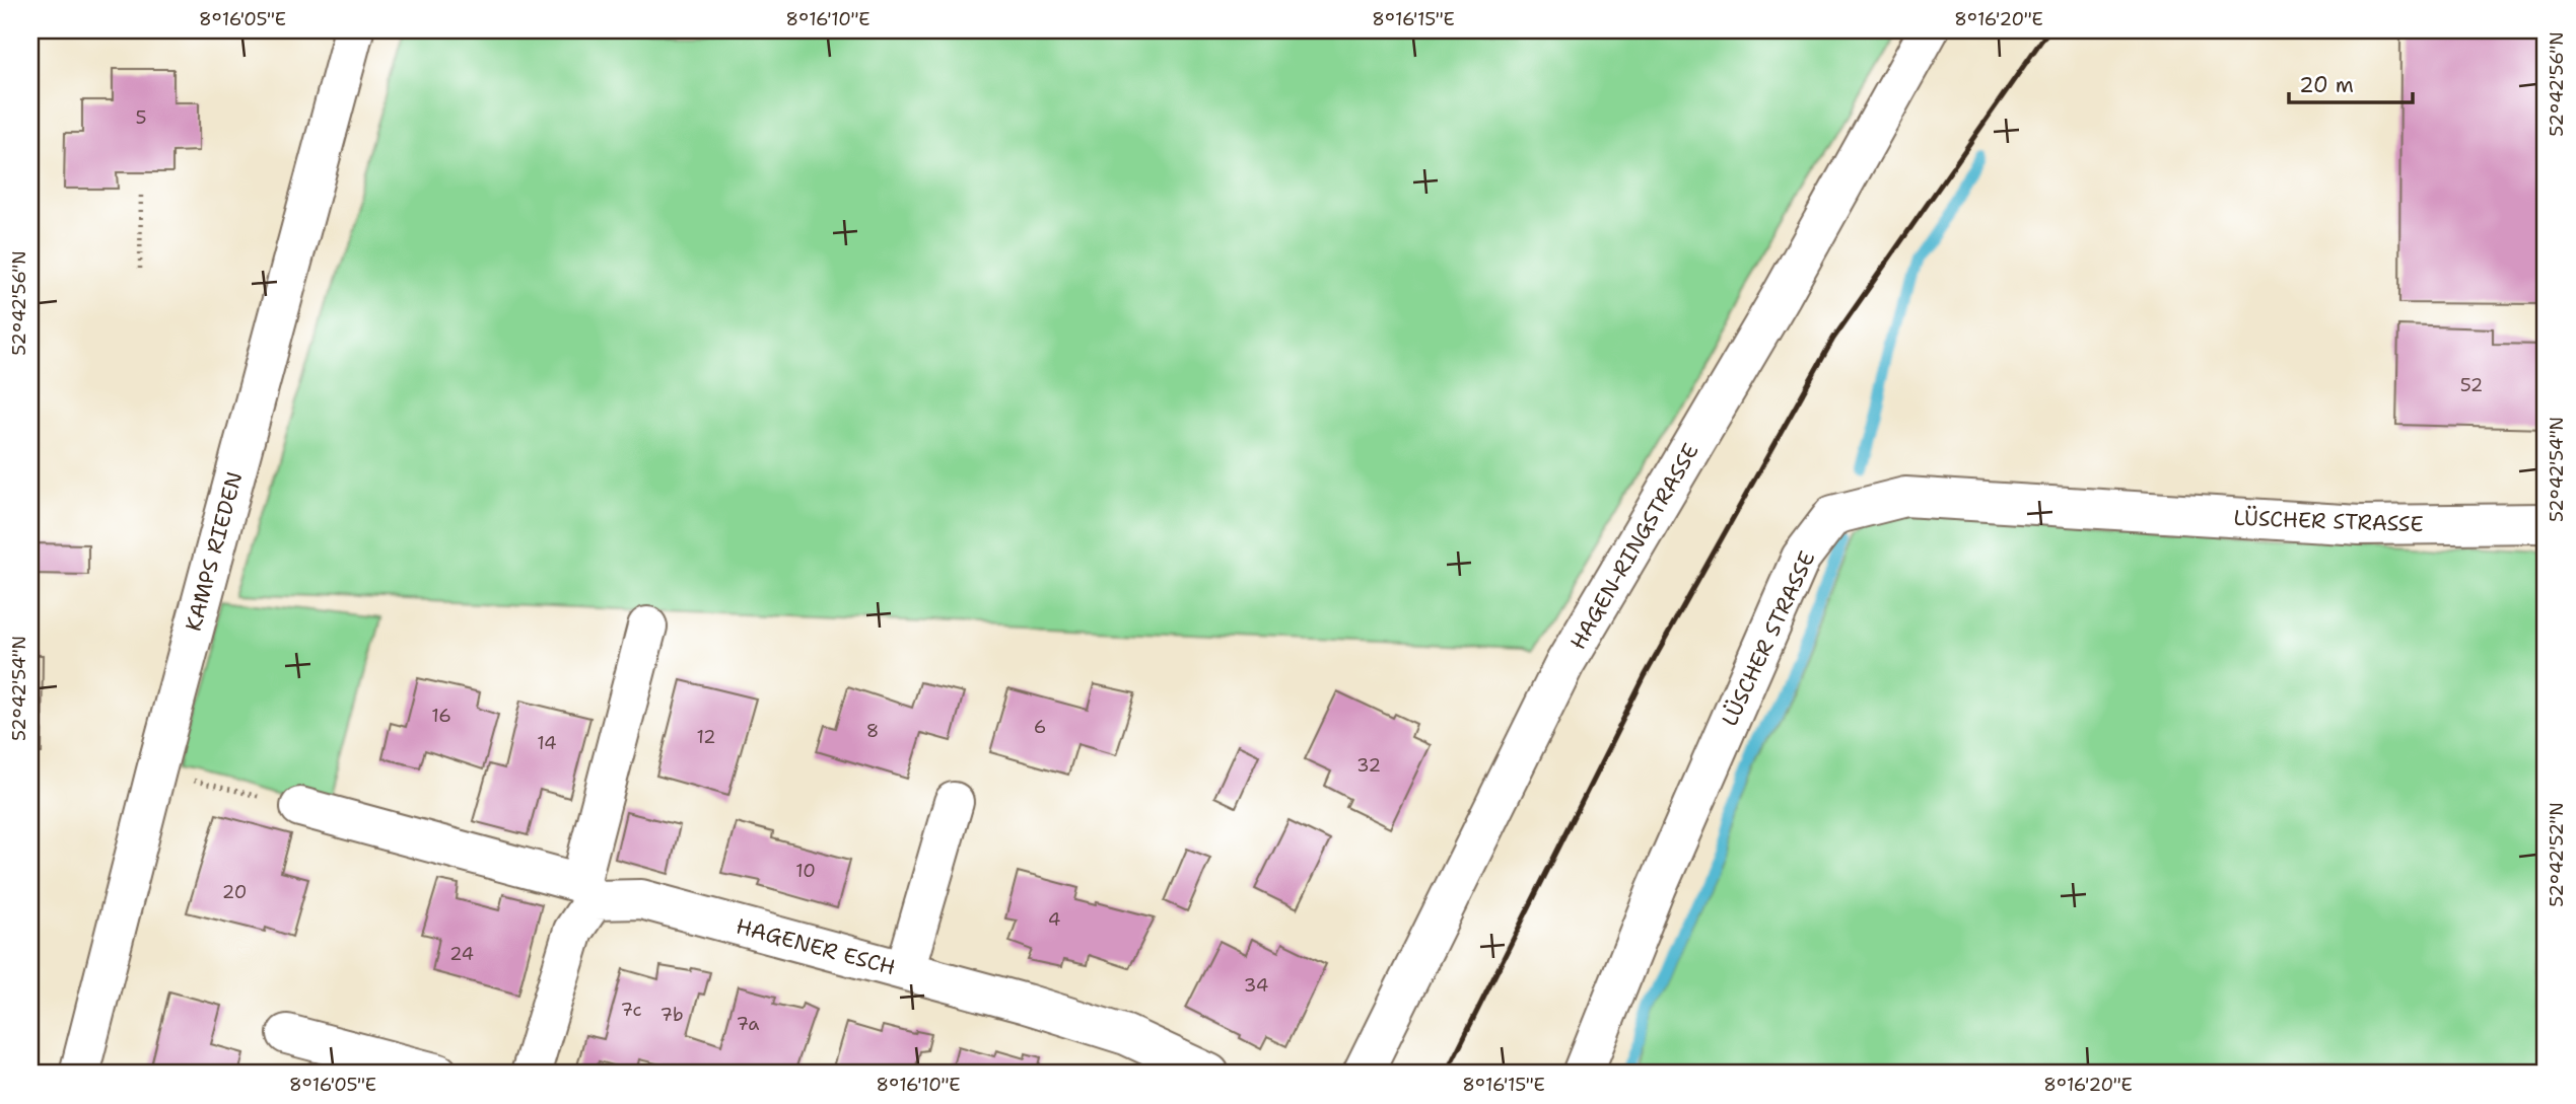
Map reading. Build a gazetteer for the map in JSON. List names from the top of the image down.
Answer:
{
  "streets": {
    "street": [
      "LÜSCHER STRASSE",
      "HAGEN-RINGSTRASSE",
      "KAMPS RIEDEN",
      "HAGENER ESCH"
    ]
  },
  "house_numbers": [
    "5",
    "52",
    "16",
    "6",
    "8",
    "12",
    "14",
    "32",
    "10",
    "20",
    "4",
    "24",
    "34",
    "7c",
    "7b",
    "7a"
  ],
  "scale_bar": "20 m",
  "coordinates": [
    "8°16'05\"E",
    "8°16'10\"E",
    "8°16'15\"E",
    "8°16'20\"E",
    "52°42'56\"N",
    "52°42'54\"N",
    "52°42'52\"N"
  ]
}
